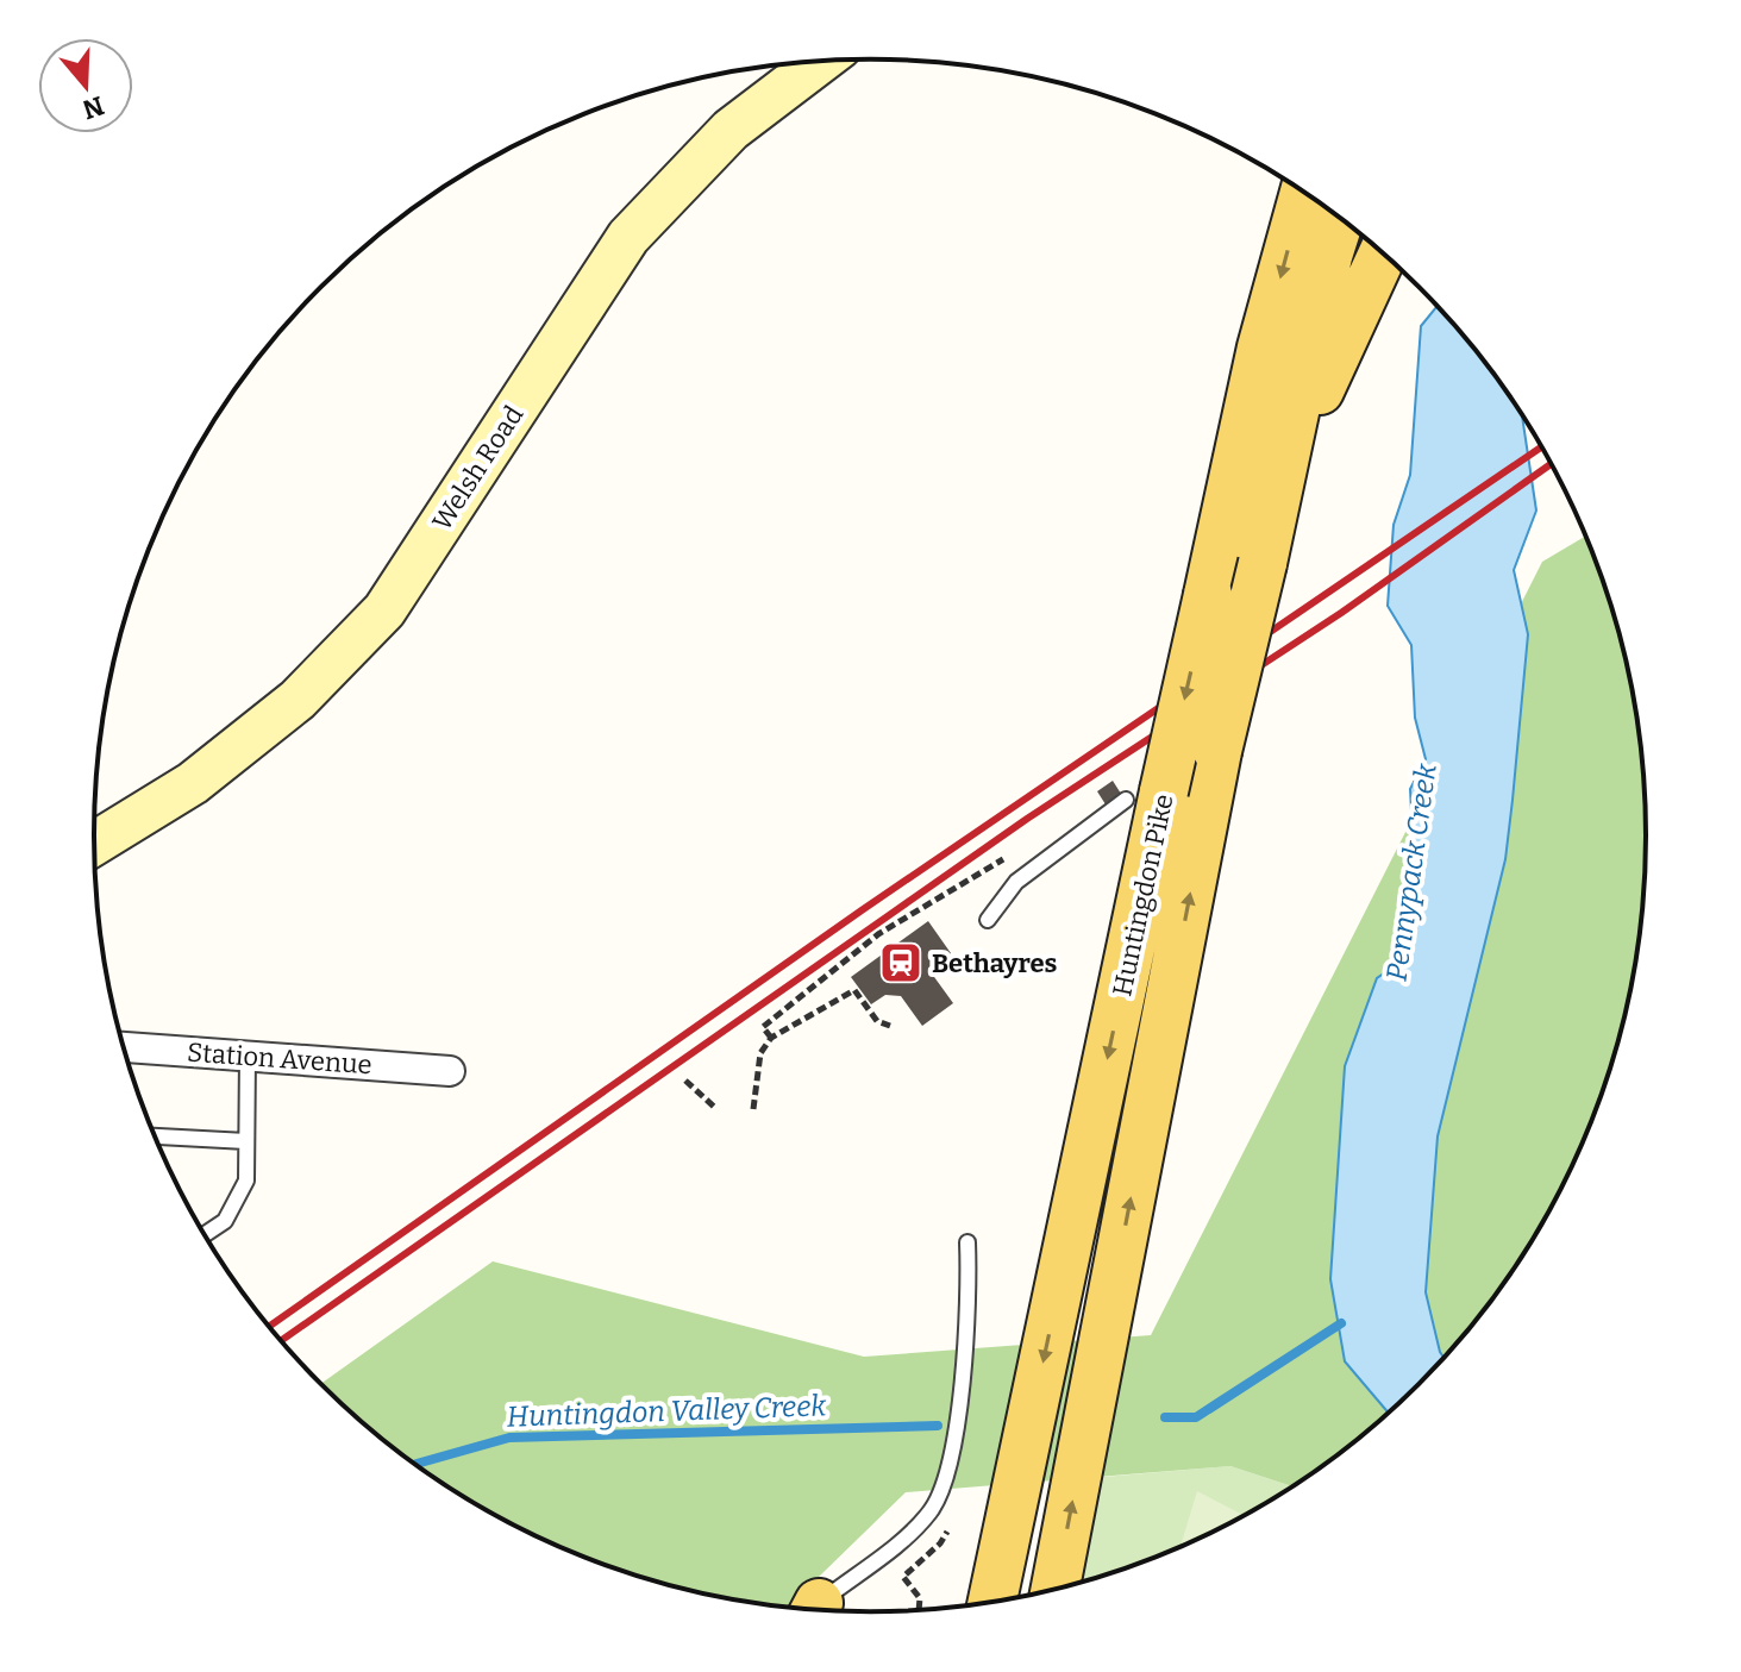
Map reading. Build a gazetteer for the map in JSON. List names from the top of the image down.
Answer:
{
  "streets": {
    "main road": ["Welsh Road", "Huntingdon Pike"],
    "street": ["Station Avenue"]
  },
  "water": ["Pennypack Creek", "Huntingdon Valley Creek"],
  "places": {
    "station": ["Bethayres"]
  },
  "north": "bottom"
}
